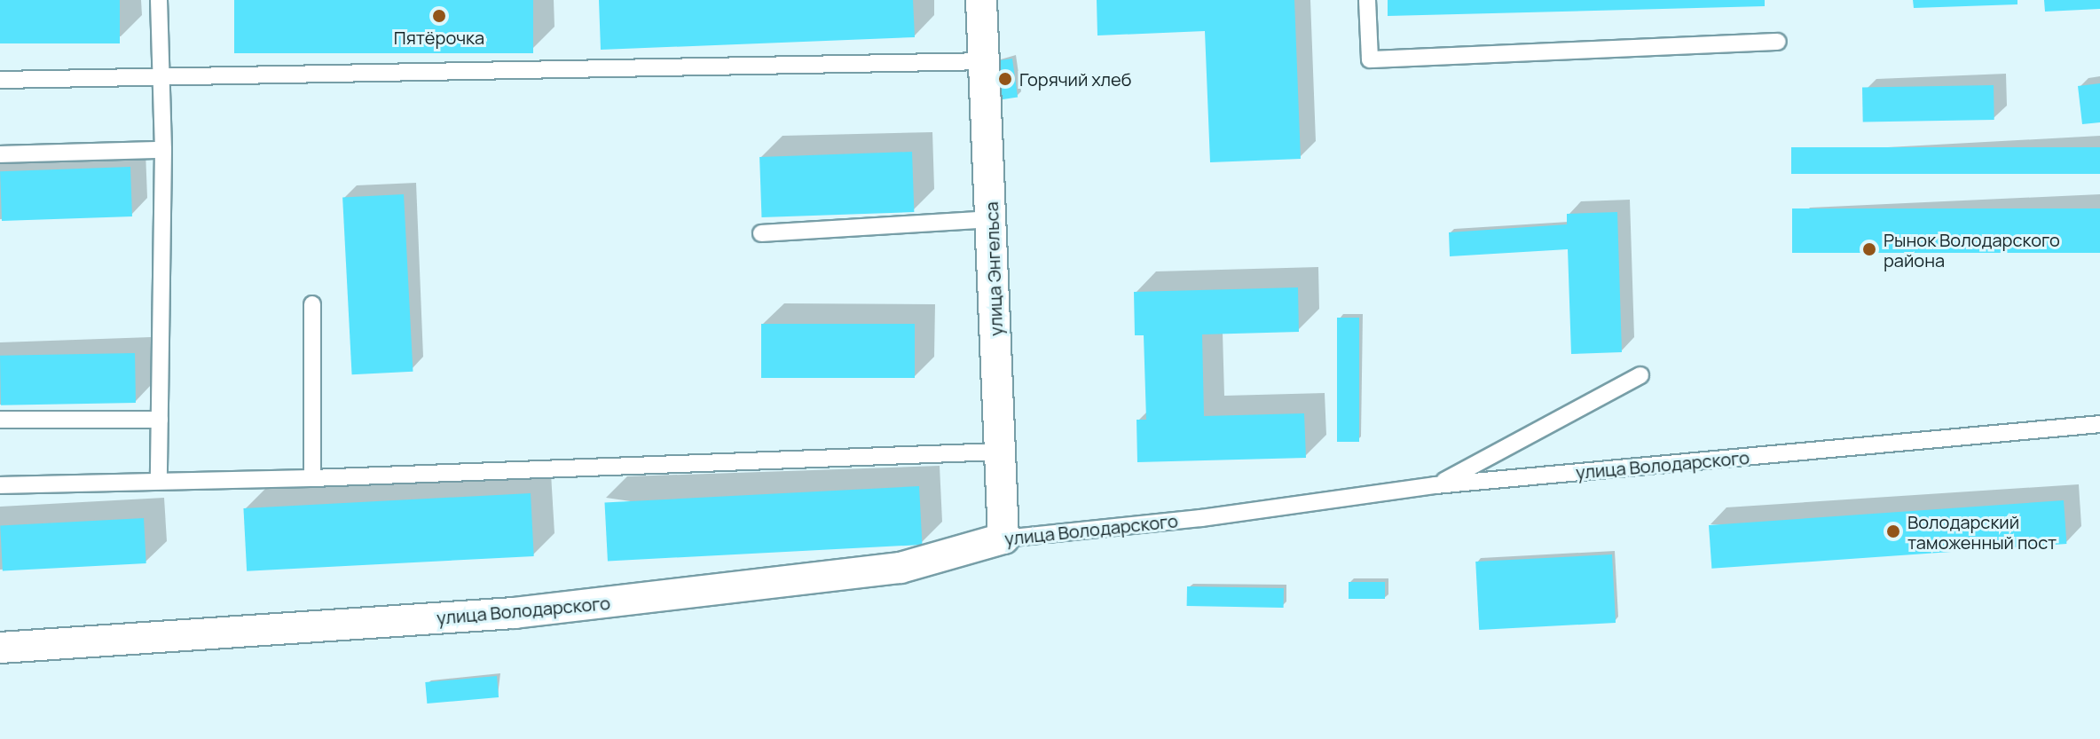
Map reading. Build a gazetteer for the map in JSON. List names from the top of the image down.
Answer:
{
  "streets": {
    "street": ["улица Энгельса", "улица Володарского"]
  },
  "crossings": [
    ["улица Энгельса", "улица Володарского"]
  ],
  "places": [
    "Пятёрочка",
    "Горячий хлеб",
    "Рынок Володарского района",
    "Володарский таможенный пост"
  ]
}
